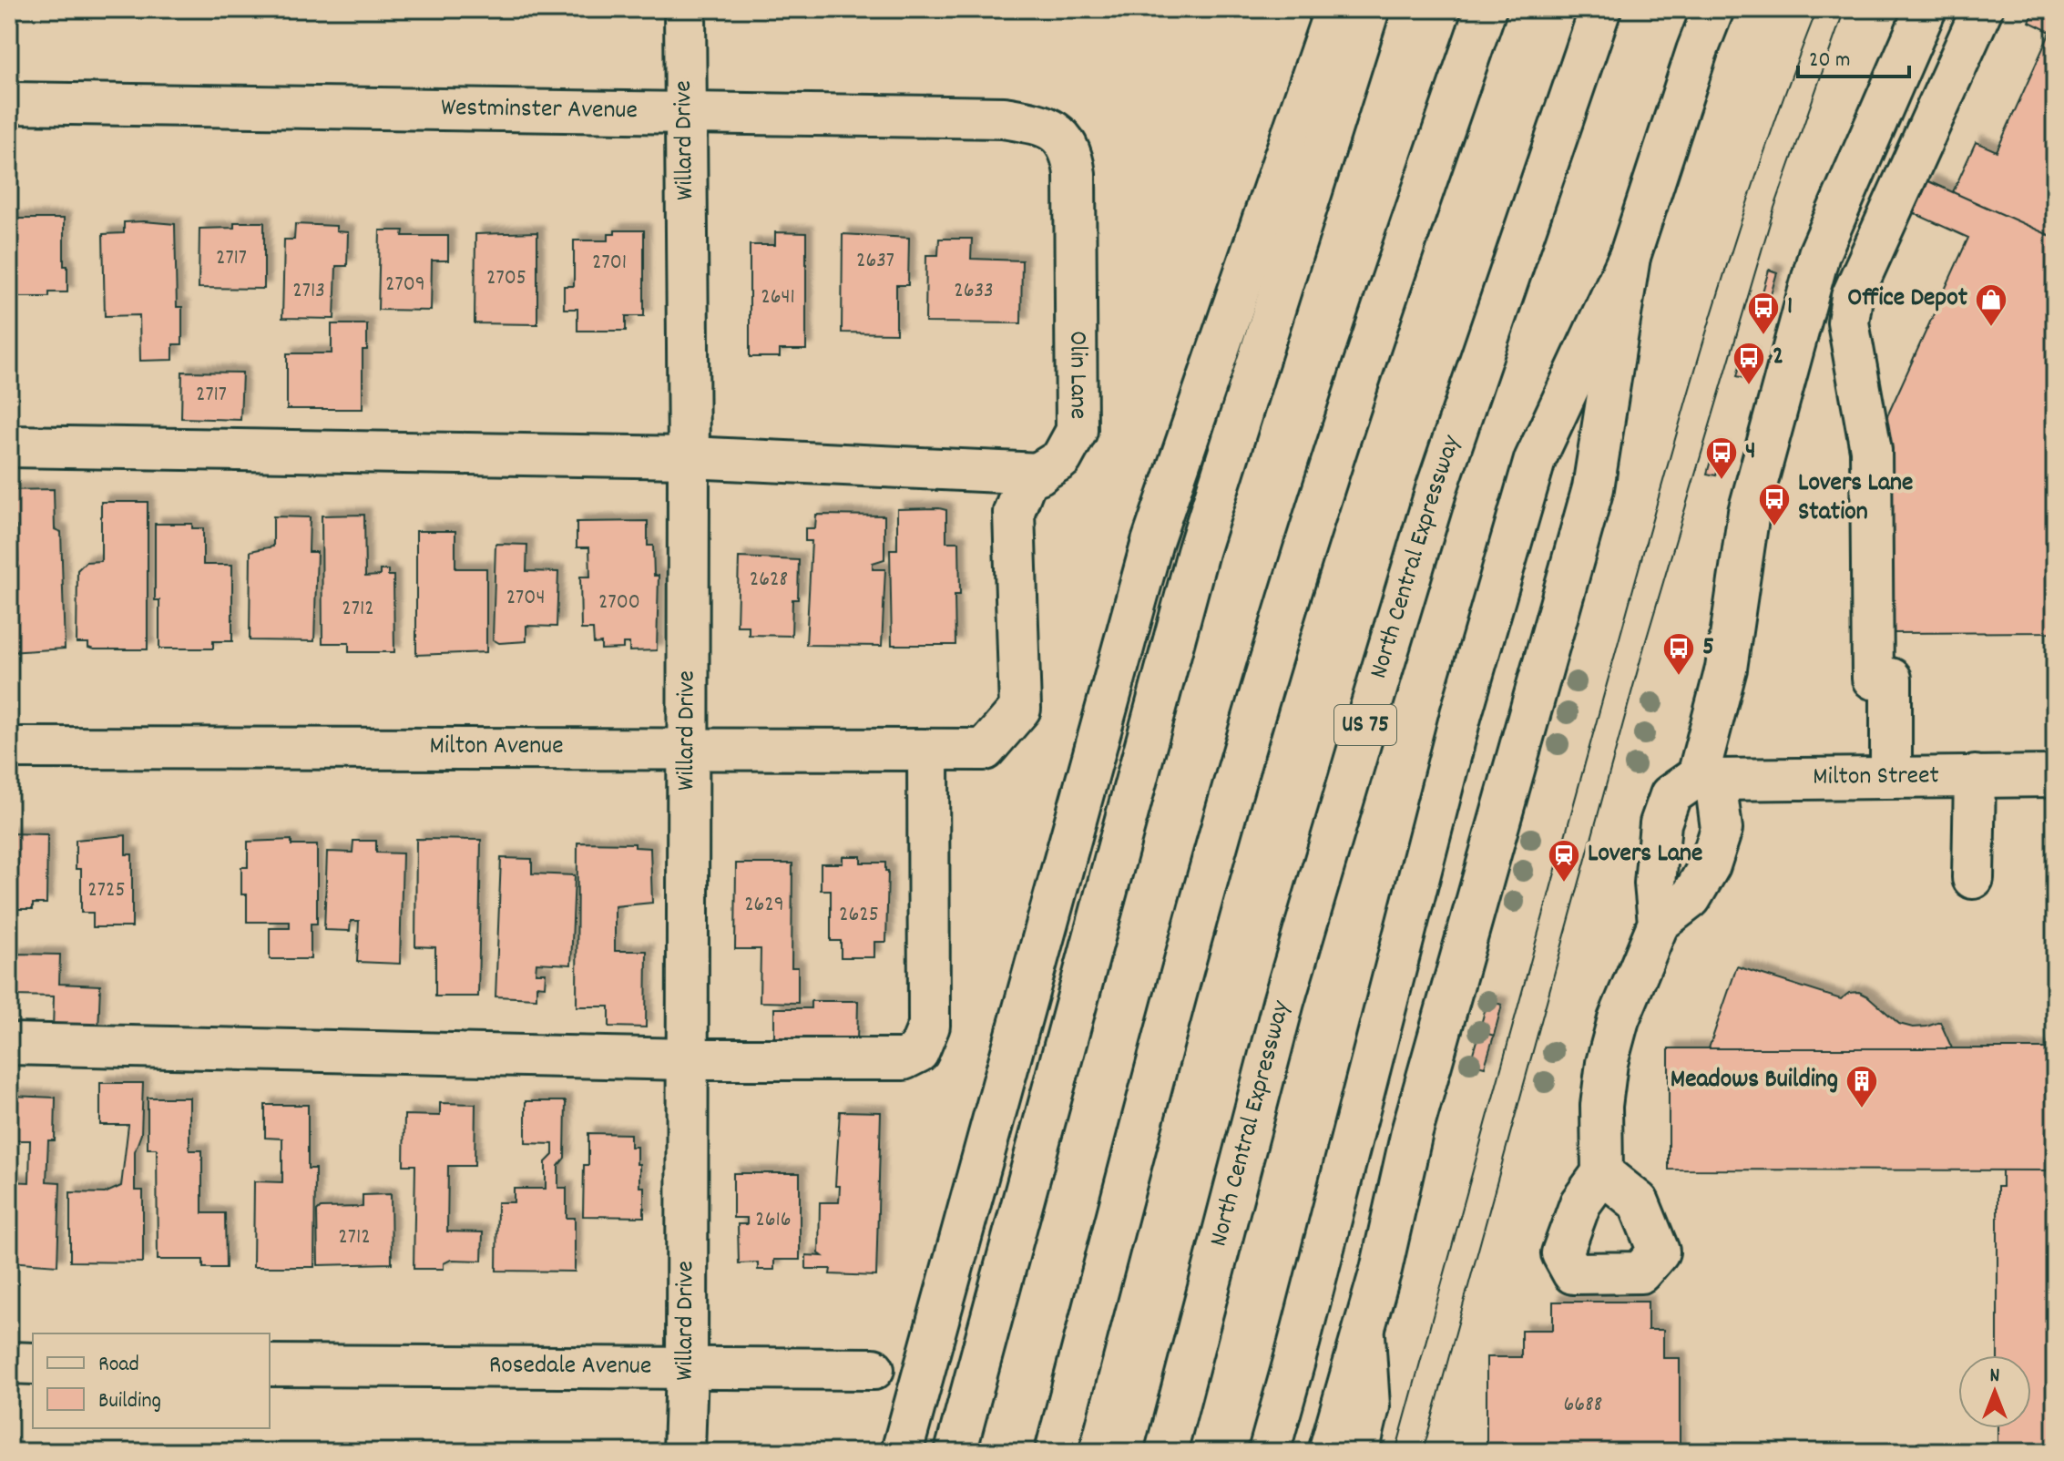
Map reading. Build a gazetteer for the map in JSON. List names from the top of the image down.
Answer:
{
  "streets": {
    "main road": [
      "Westminster Avenue",
      "Willard Drive",
      "Olin Lane",
      "North Central Expressway",
      "US 75",
      "Milton Avenue",
      "Milton Street",
      "Rosedale Avenue"
    ]
  },
  "crossings": [
    ["Westminster Avenue", "Willard Drive"],
    ["Westminster Avenue", "Olin Lane"],
    ["Willard Drive", "Milton Avenue"],
    ["Willard Drive", "Rosedale Avenue"],
    ["Olin Lane", "Milton Avenue"]
  ],
  "places": {
    "shop": ["Office Depot"],
    "bus stop": [
      "1",
      "2",
      "4",
      "Lovers Lane Station",
      "5"
    ],
    "station": ["Lovers Lane"],
    "building": ["Meadows Building"]
  },
  "house_numbers": [
    "2717",
    "2637",
    "2701",
    "2705",
    "2709",
    "2713",
    "2633",
    "2641",
    "2717",
    "2628",
    "2704",
    "2700",
    "2712",
    "2725",
    "2629",
    "2625",
    "2616",
    "2712",
    "6688"
  ],
  "legend": ["Road", "Building"],
  "scale_bar": "20 m",
  "north": "top"
}
